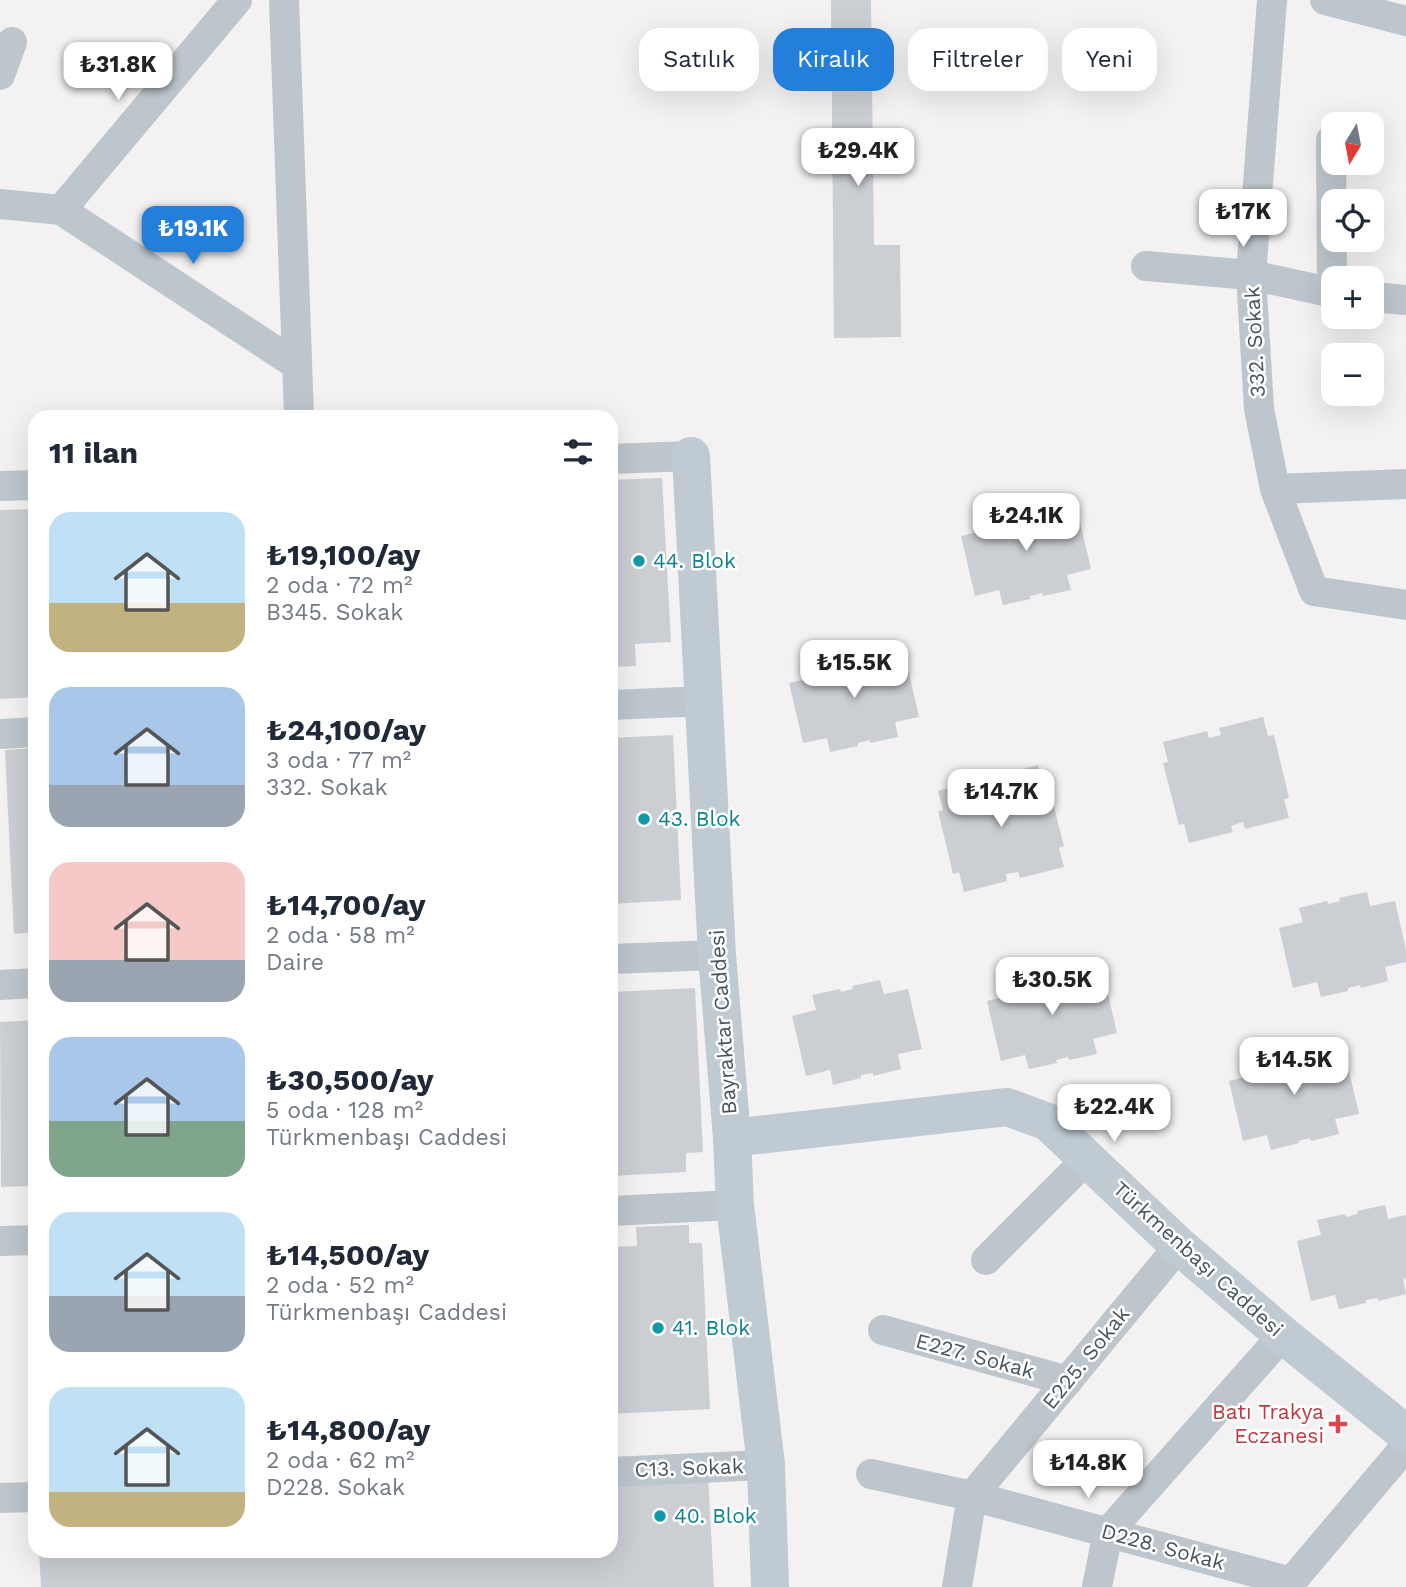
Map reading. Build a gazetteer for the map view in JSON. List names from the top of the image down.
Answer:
{
  "streets": {
    "main road": ["Bayraktar Caddesi", "Türkmenbaşı Caddesi"],
    "street": [
      "332. Sokak",
      "E227. Sokak",
      "E225. Sokak",
      "C13. Sokak",
      "D228. Sokak"
    ]
  },
  "crossings": [
    ["Bayraktar Caddesi", "Türkmenbaşı Caddesi"],
    ["Bayraktar Caddesi", "C13. Sokak"],
    ["Türkmenbaşı Caddesi", "E225. Sokak"],
    ["E227. Sokak", "E225. Sokak"],
    ["E225. Sokak", "D228. Sokak"]
  ],
  "places": {
    "other": [
      "44. Blok",
      "43. Blok",
      "41. Blok",
      "40. Blok"
    ],
    "health": ["Batı Trakya Eczanesi"]
  },
  "north": "bottom",
  "page": {
    "chip": [
      "Satılık",
      "Kiralık",
      "Filtreler",
      "Yeni"
    ],
    "price": [
      "₺31.8K",
      "₺29.4K",
      "₺17K",
      "₺19.1K",
      "₺24.1K",
      "₺15.5K",
      "₺14.7K",
      "₺30.5K",
      "₺14.5K",
      "₺22.4K",
      "₺14.8K"
    ],
    "map_buttons": ["+", "−"],
    "heading": "11 ilan",
    "list": [
      {
        "name": "₺19,100/ay",
        "note": "2 oda · 72 m² · B345. Sokak"
      },
      {
        "name": "₺24,100/ay",
        "note": "3 oda · 77 m² · 332. Sokak"
      },
      {
        "name": "₺14,700/ay",
        "note": "2 oda · 58 m² · Daire"
      },
      {
        "name": "₺30,500/ay",
        "note": "5 oda · 128 m² · Türkmenbaşı Caddesi"
      },
      {
        "name": "₺14,500/ay",
        "note": "2 oda · 52 m² · Türkmenbaşı Caddesi"
      },
      {
        "name": "₺14,800/ay",
        "note": "2 oda · 62 m² · D228. Sokak"
      }
    ]
  }
}
